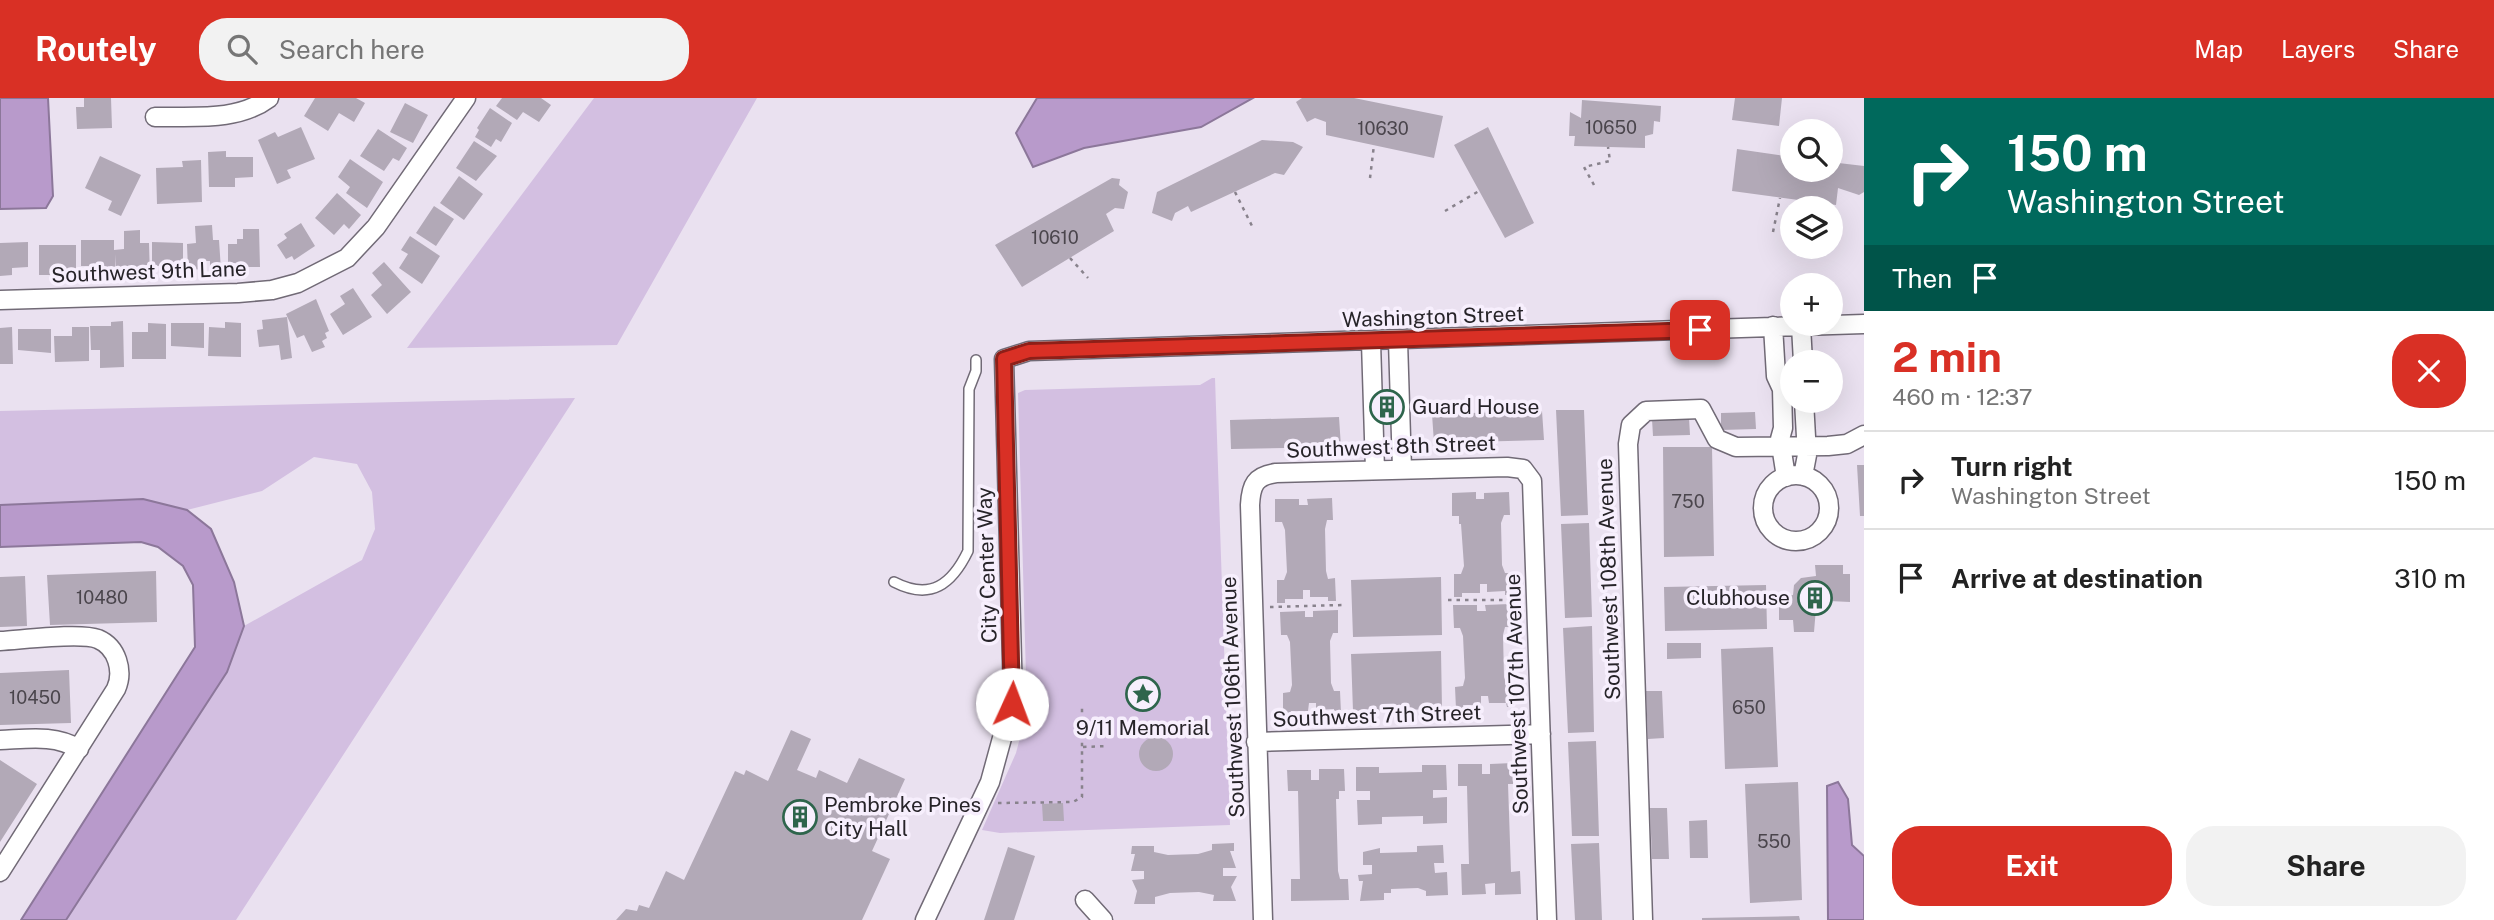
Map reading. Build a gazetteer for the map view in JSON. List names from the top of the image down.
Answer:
{
  "streets": {
    "street": [
      "Southwest 9th Lane",
      "Washington Street",
      "Southwest 8th Street",
      "City Center Way",
      "Southwest 108th Avenue",
      "Southwest 107th Avenue",
      "Southwest 106th Avenue",
      "Southwest 7th Street"
    ]
  },
  "crossings": [
    ["Washington Street", "City Center Way"],
    ["Southwest 8th Street", "Southwest 107th Avenue"],
    ["Southwest 8th Street", "Southwest 106th Avenue"],
    ["Southwest 107th Avenue", "Southwest 7th Street"],
    ["Southwest 106th Avenue", "Southwest 7th Street"]
  ],
  "places": {
    "building": ["Guard House", "Clubhouse", "Pembroke Pines City Hall"],
    "place": ["9/11 Memorial"]
  },
  "house_numbers": [
    "10650",
    "10630",
    "10610",
    "750",
    "10480",
    "10450",
    "650",
    "550"
  ],
  "page": {
    "header": "Routely",
    "search": "Search here",
    "nav": ["Map", "Layers", "Share"],
    "turn": ["150 m", "Washington Street"],
    "map_buttons": ["+", "−"],
    "then": "Then",
    "heading": ["2 min", "460 m · 12:37"],
    "list": [
      {
        "name": "Turn right",
        "note": "Washington Street",
        "value": "150 m"
      },
      {
        "name": "Arrive at destination",
        "value": "310 m"
      }
    ],
    "buttons": ["Exit", "Share"]
  }
}
